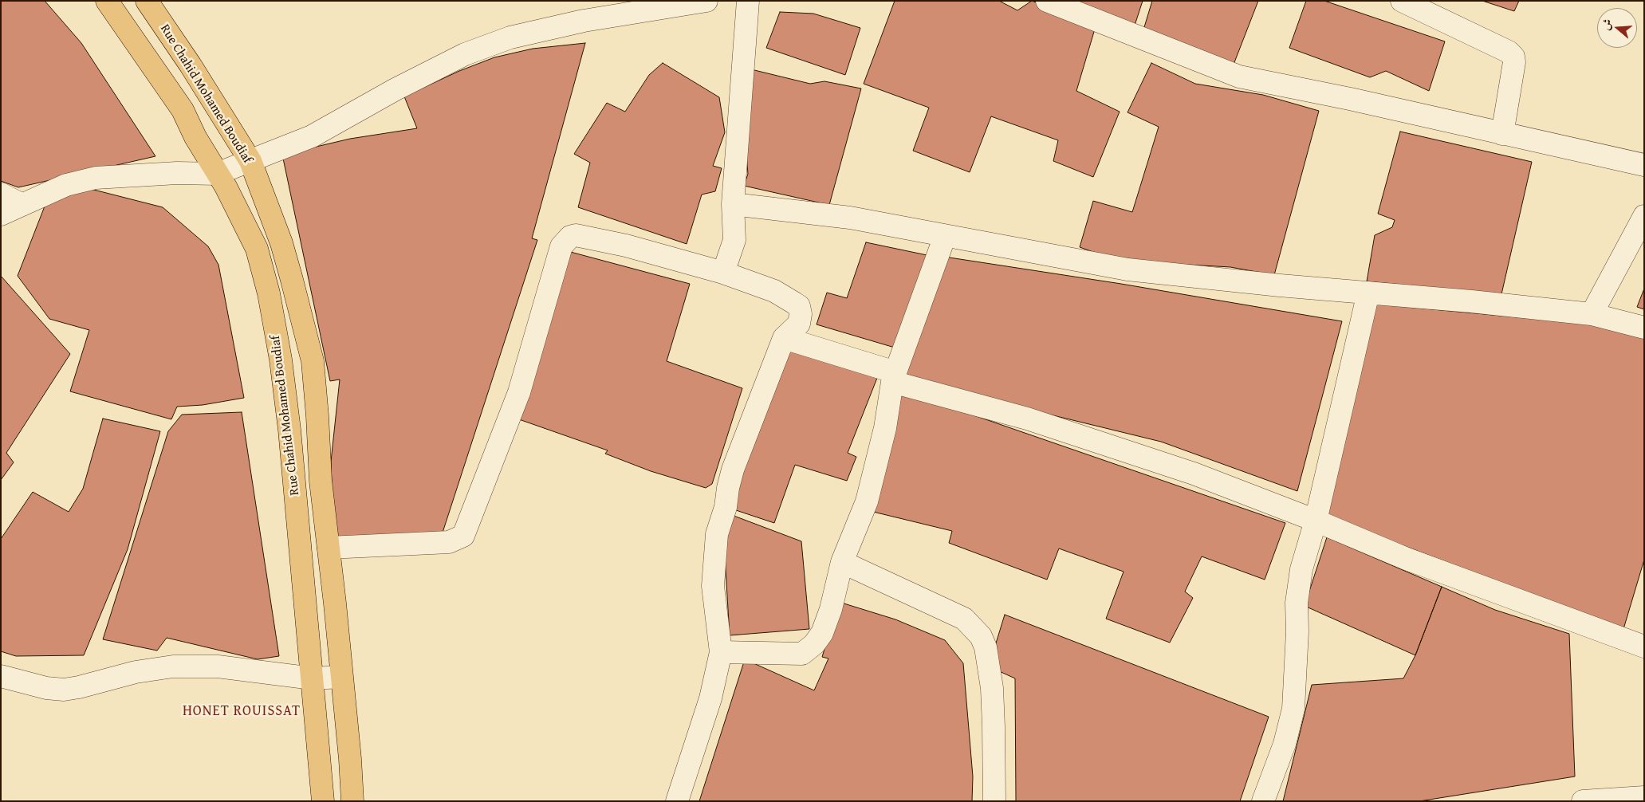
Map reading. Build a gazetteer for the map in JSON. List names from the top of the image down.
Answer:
{
  "streets": {
    "main road": ["Rue Chahid Mohamed Boudiaf"]
  },
  "districts": ["HONET ROUISSAT"],
  "north": "left"
}
